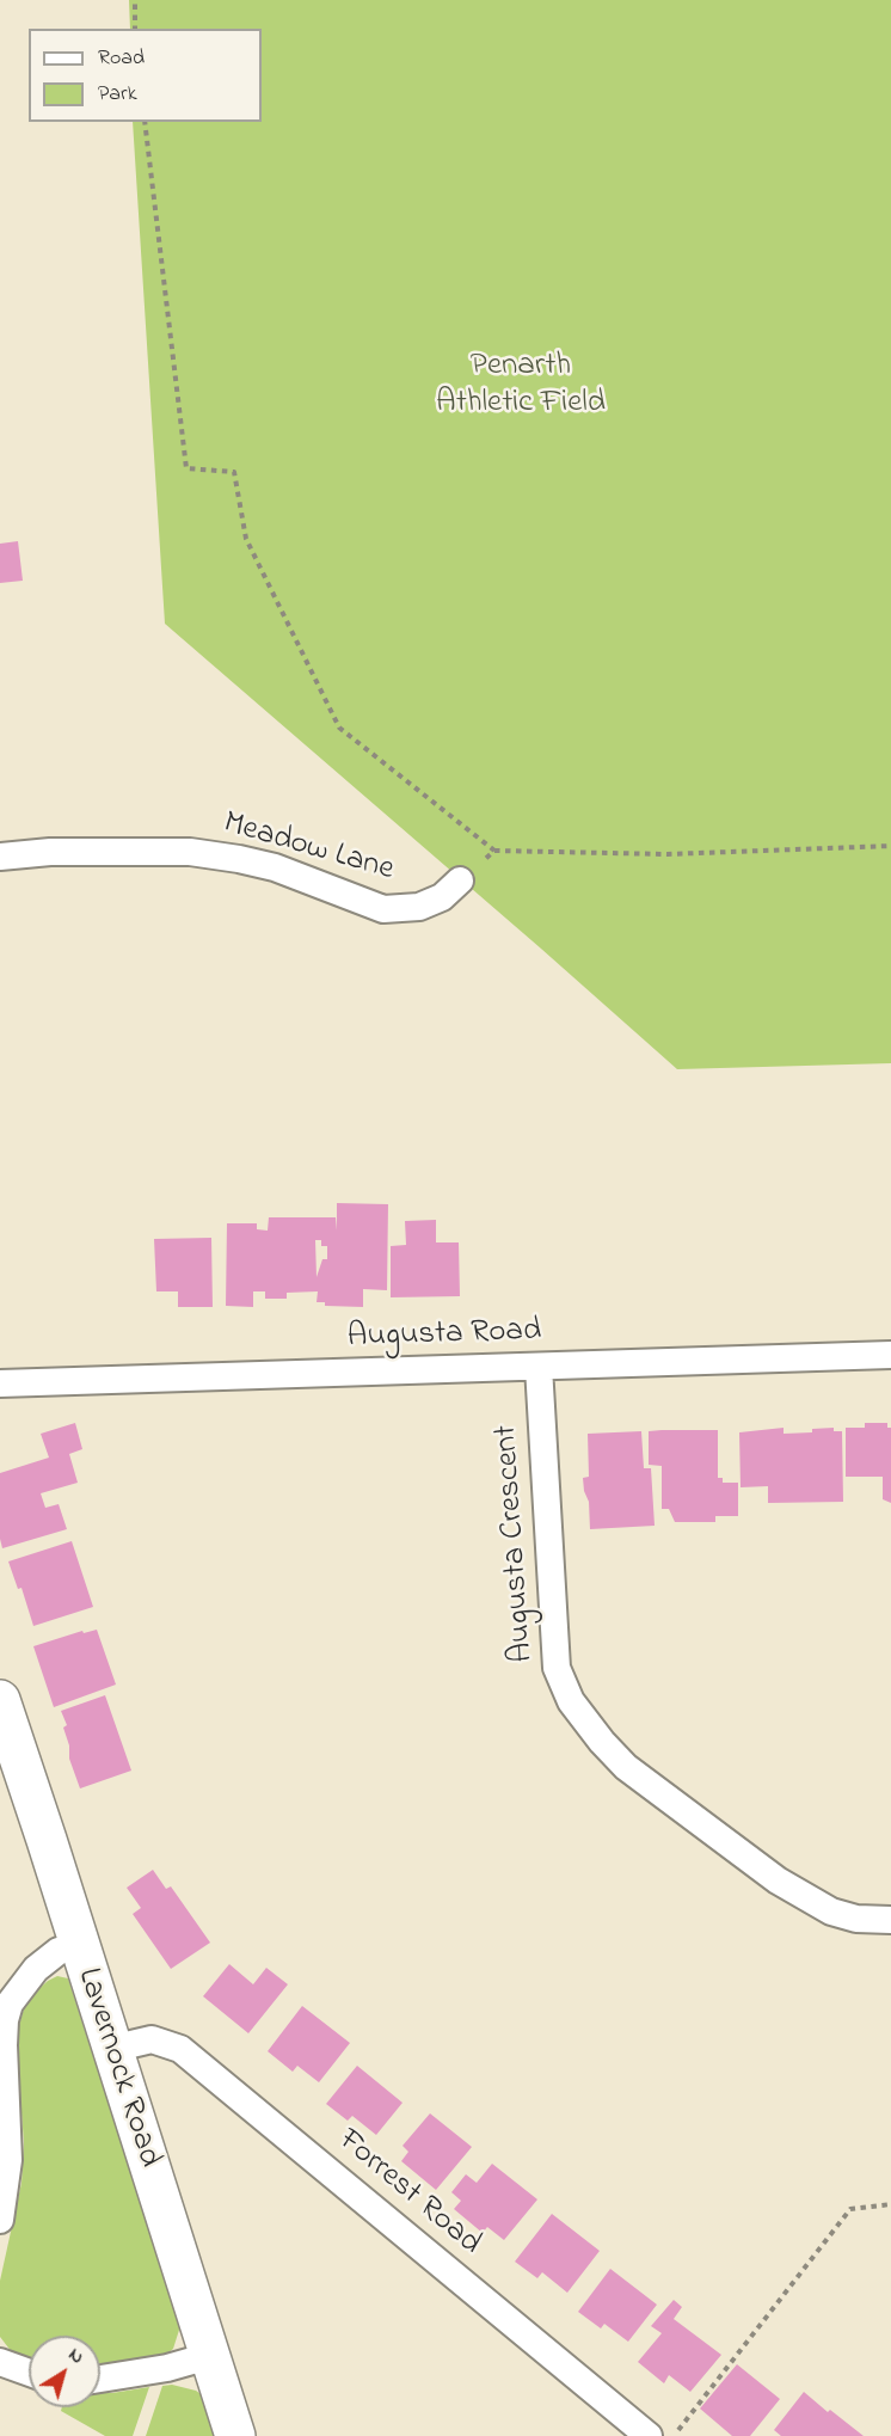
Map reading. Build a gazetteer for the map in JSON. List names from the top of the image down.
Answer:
{
  "streets": {
    "main road": ["Lavernock Road"],
    "street": [
      "Meadow Lane",
      "Augusta Road",
      "Augusta Crescent",
      "Forrest Road"
    ]
  },
  "crossings": [
    ["Augusta Road", "Augusta Crescent"],
    ["Lavernock Road", "Forrest Road"]
  ],
  "parks": ["Penarth Athletic Field"],
  "legend": ["Road", "Park"],
  "north": "top right"
}
